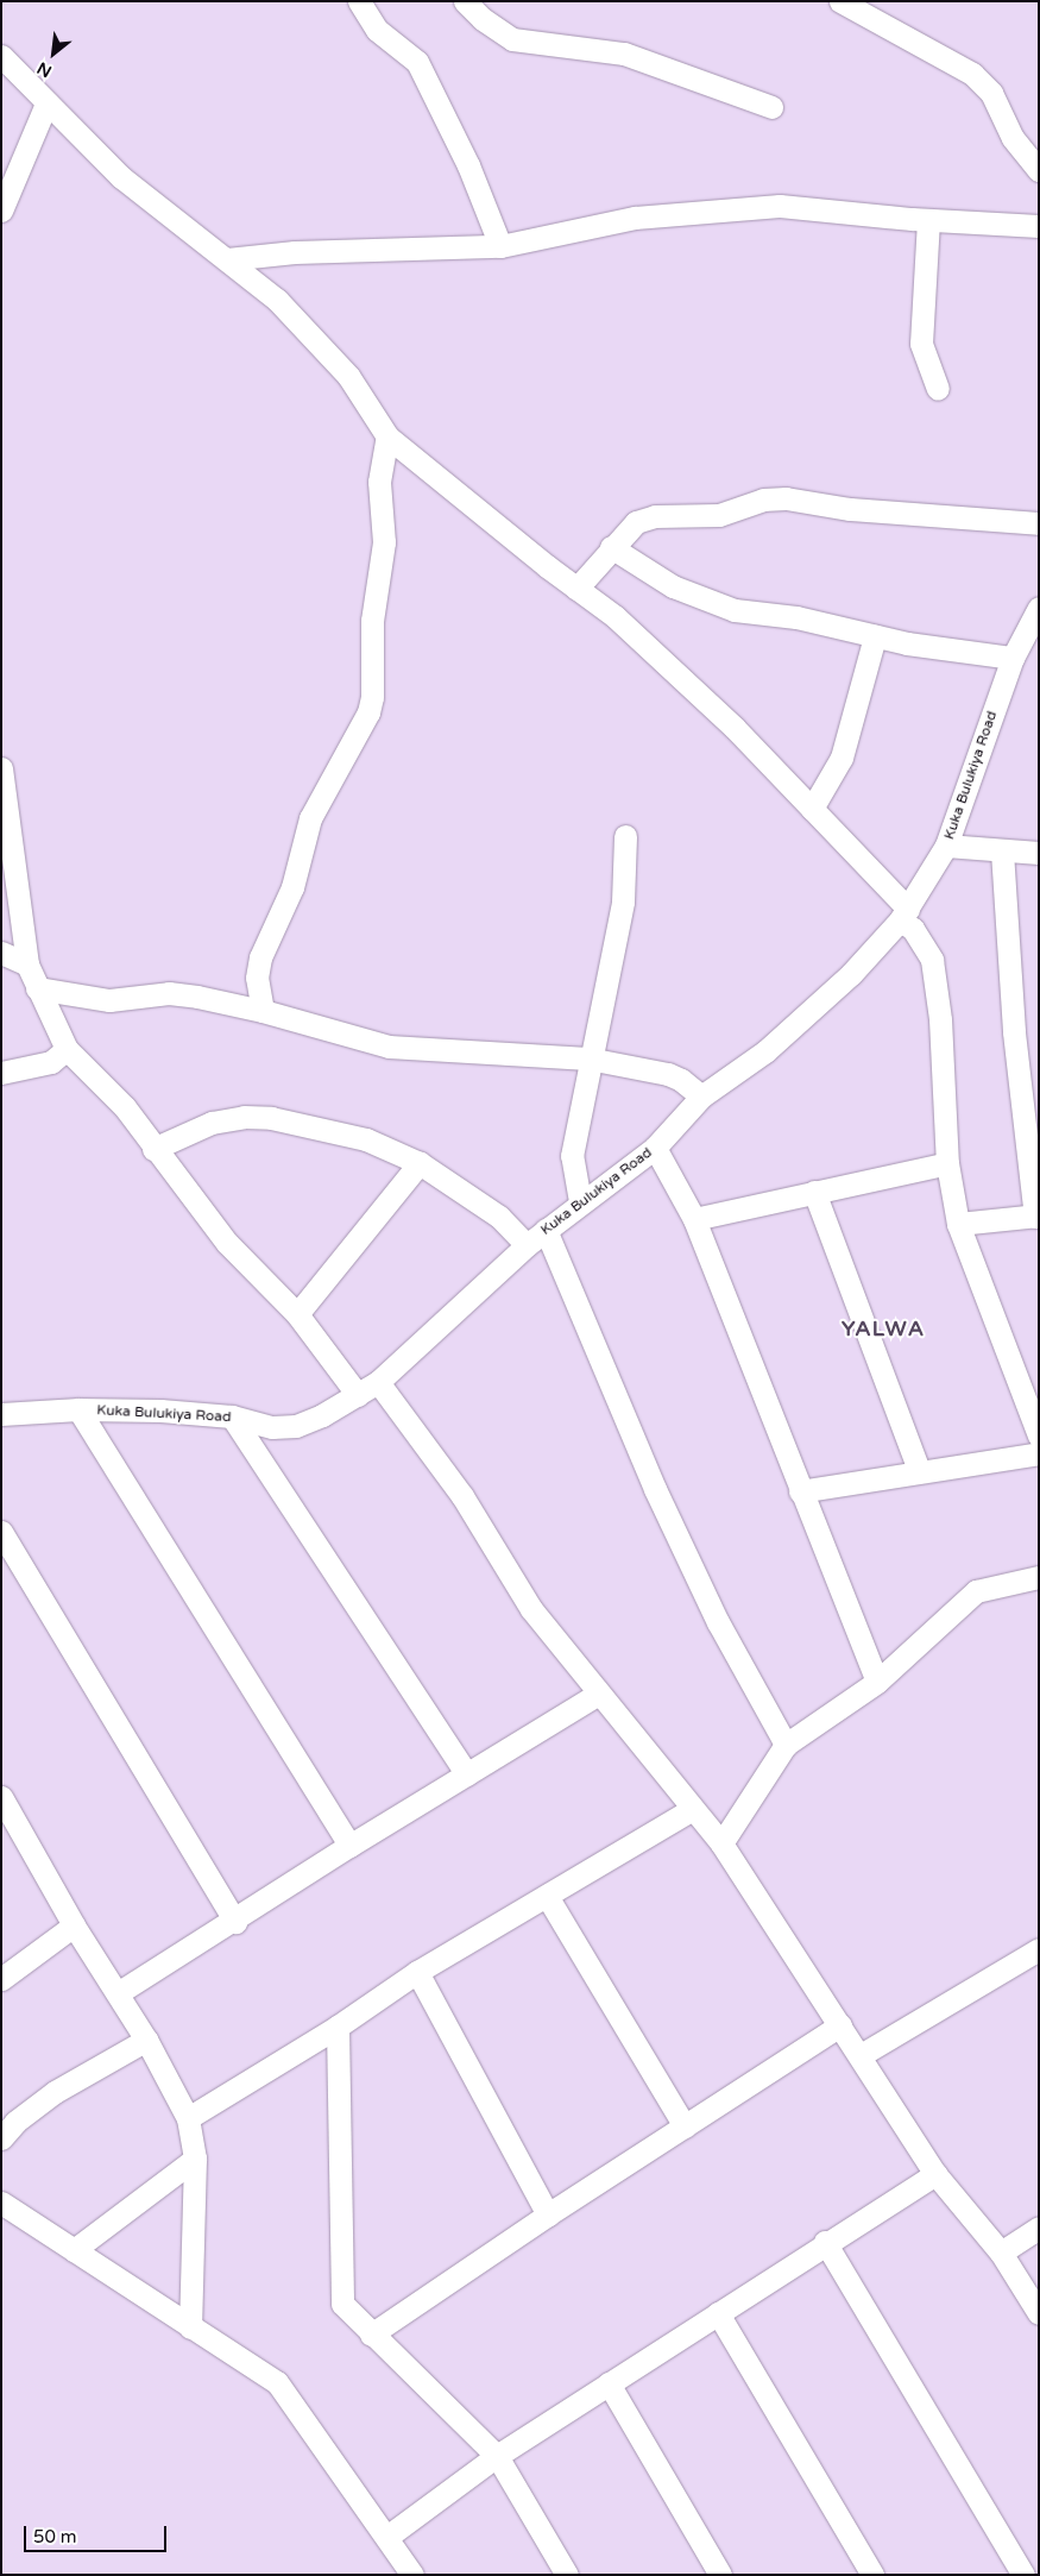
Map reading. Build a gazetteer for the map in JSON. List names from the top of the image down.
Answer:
{
  "streets": {
    "street": ["Kuka Bulukiya Road"]
  },
  "districts": ["YALWA"],
  "scale_bar": "50 m",
  "north": "bottom left"
}
